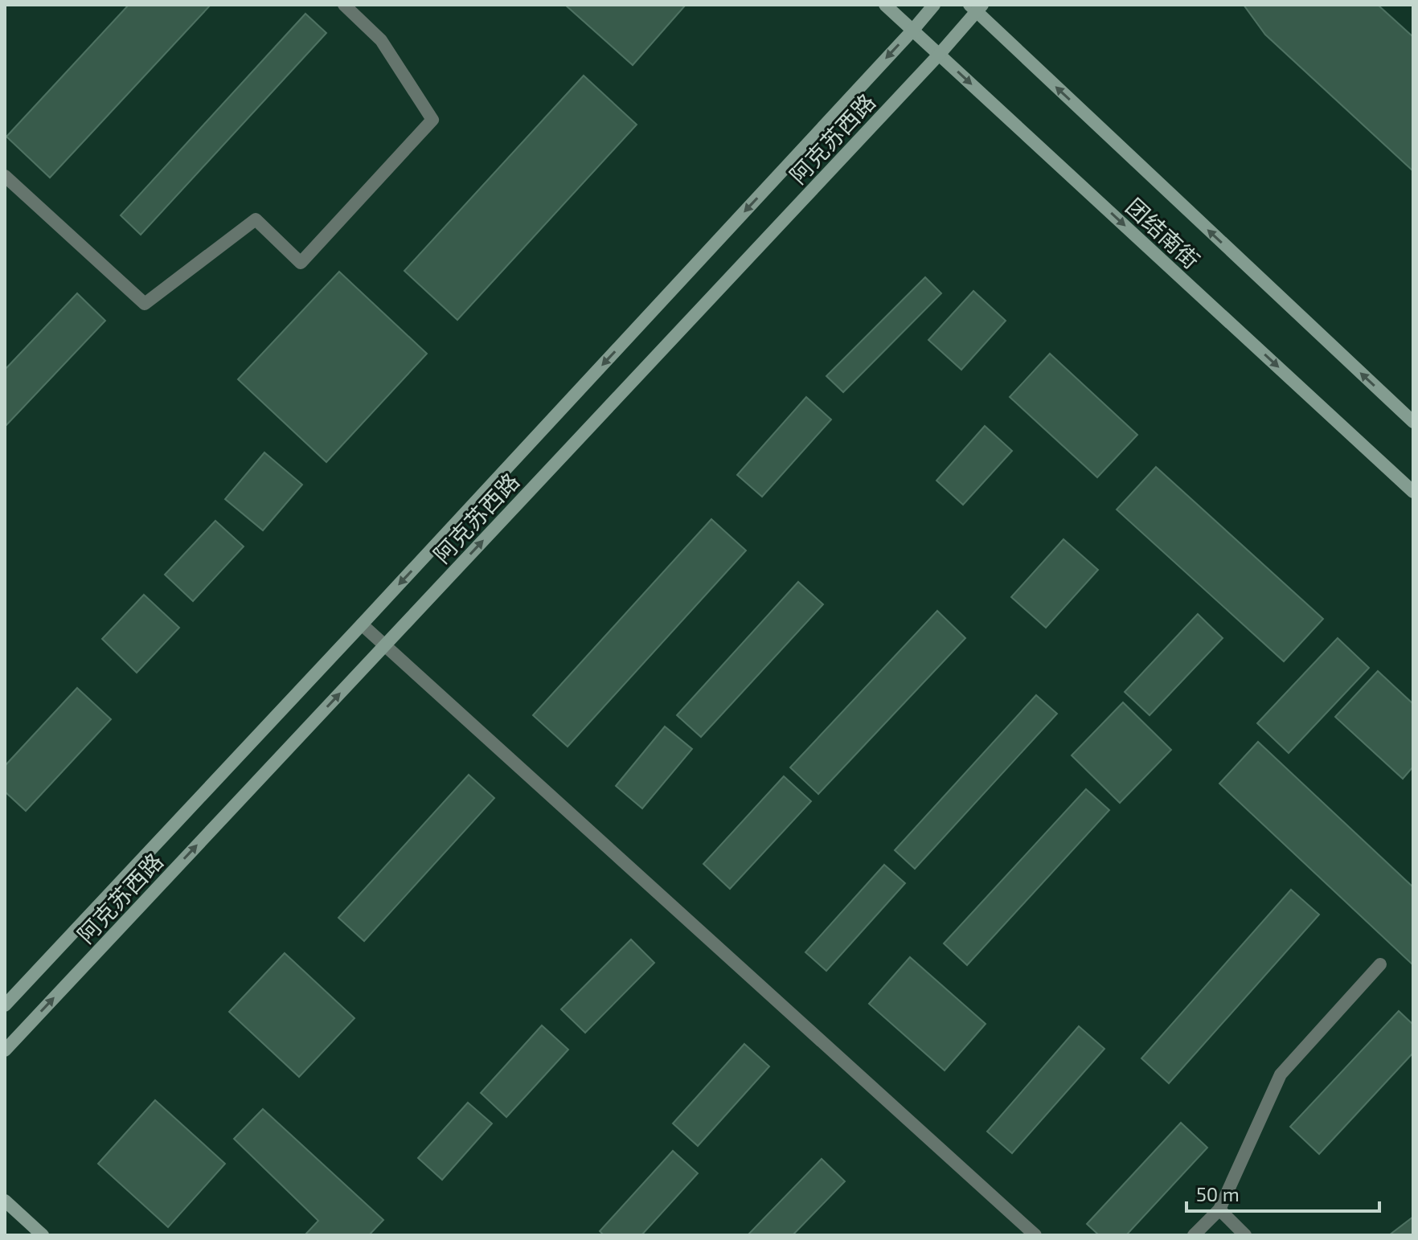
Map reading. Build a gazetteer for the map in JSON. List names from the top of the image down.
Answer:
{
  "streets": {
    "main road": ["阿克苏西路", "团结南街"]
  },
  "crossings": [
    ["阿克苏西路", "团结南街"]
  ],
  "scale_bar": "50 m"
}
